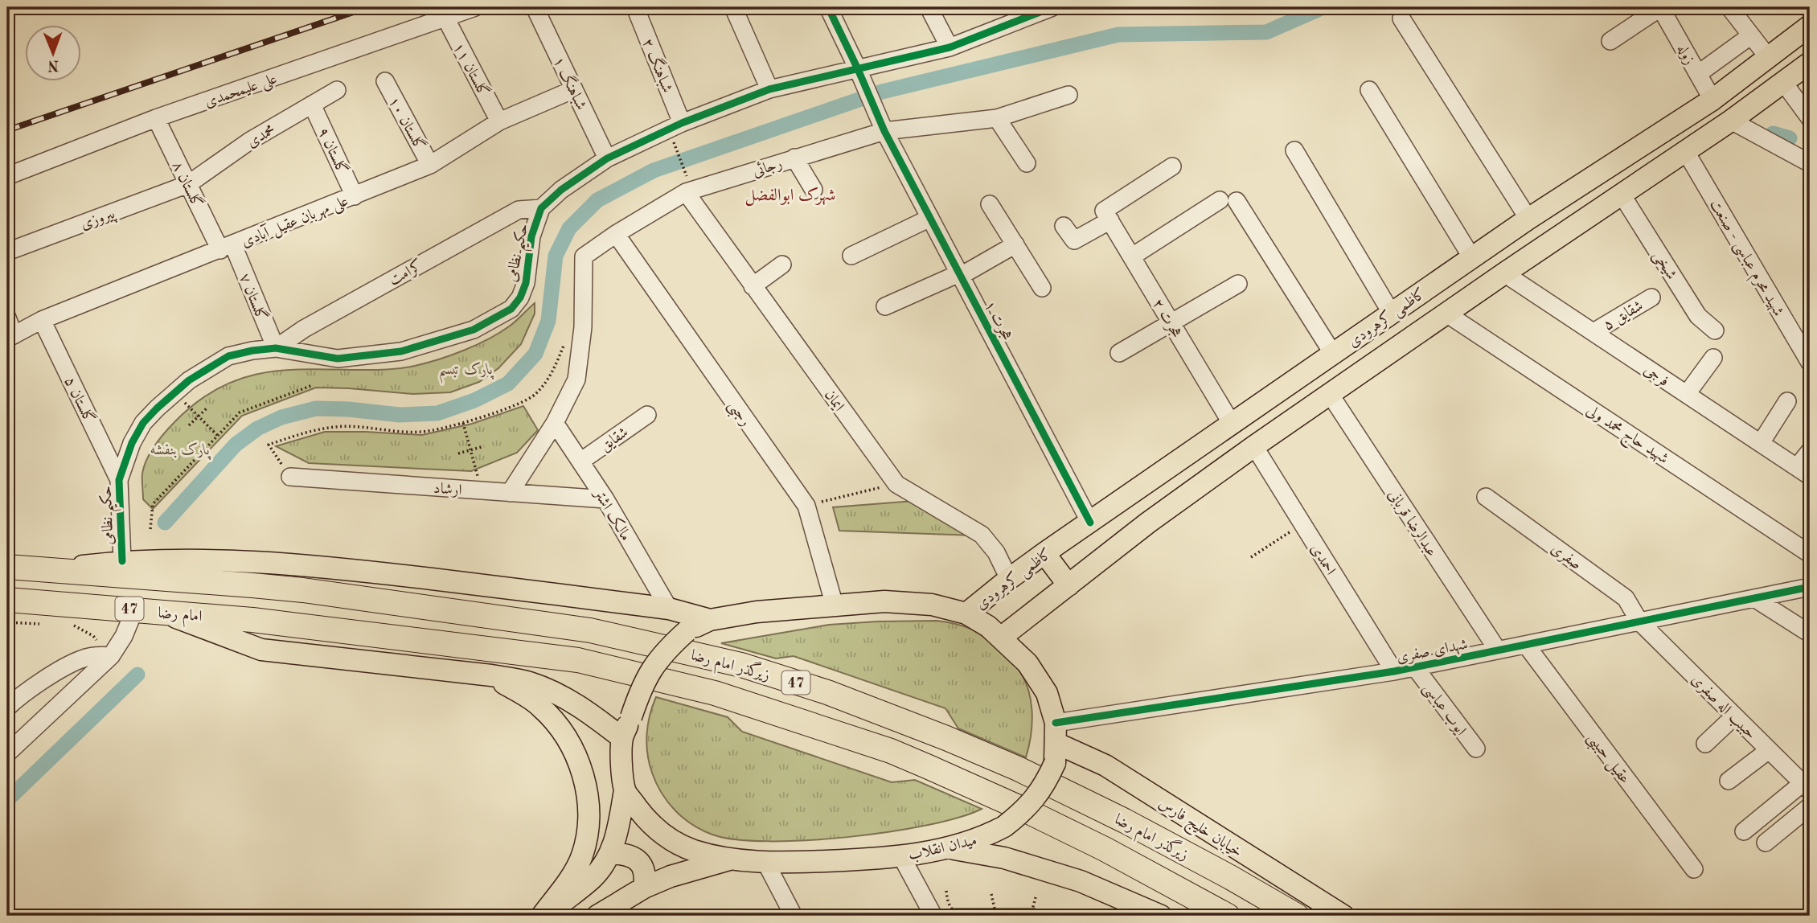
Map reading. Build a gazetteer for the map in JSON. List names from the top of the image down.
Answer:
{
  "streets": {
    "highway": ["47", "امام رضا", "زیرگذر امام رضا"],
    "main road": ["کاظمی کرهرودی", "خیابان خلیج فارس", "میدان انقلاب"],
    "street": [
      "زوله",
      "شباهنگ ۲",
      "گلستان ۱۱",
      "شباهنگ ۱",
      "علی علیمحمدی",
      "گلستان ۱۰",
      "محمدی",
      "گلستان ۹",
      "رجائی",
      "گلستان ۸",
      "پیروزی",
      "علی مهربان عقیل آبادی",
      "حکیم نظامی",
      "شهید محرم عباسی - صنعت",
      "شیخی",
      "کرامت",
      "گلستان ۷",
      "شقایق ۵",
      "هجرت ۲",
      "هجرت ۱",
      "فرجی",
      "گلستان ۵",
      "ایمان",
      "رجبی",
      "شهید حاج محمد ولی",
      "شقایق",
      "ارشاد",
      "مالک اشتر",
      "عبدالرضا قربانی",
      "صفری",
      "احمدی",
      "شهدای صفری",
      "حبیب اله صفری",
      "ایوب عباسی",
      "عقیل حبیبی"
    ]
  },
  "crossings": [
    ["زوله", "کاظمی کرهرودی"],
    ["شباهنگ ۲", "حکیم نظامی"],
    ["گلستان ۱۱", "علی علیمحمدی"],
    ["گلستان ۱۱", "علی مهربان عقیل آبادی"],
    ["شباهنگ ۱", "علی مهربان عقیل آبادی"],
    ["شباهنگ ۱", "حکیم نظامی"],
    ["علی علیمحمدی", "گلستان ۸"],
    ["گلستان ۱۰", "علی مهربان عقیل آبادی"],
    ["محمدی", "گلستان ۹"],
    ["محمدی", "گلستان ۸"],
    ["محمدی", "پیروزی"],
    ["گلستان ۹", "علی مهربان عقیل آبادی"],
    ["رجائی", "هجرت ۱"],
    ["رجائی", "ایمان"],
    ["رجائی", "رجبی"],
    ["رجائی", "ارشاد"],
    ["رجائی", "مالک اشتر"],
    ["گلستان ۸", "پیروزی"],
    ["گلستان ۸", "علی مهربان عقیل آبادی"],
    ["گلستان ۸", "گلستان ۷"],
    ["علی مهربان عقیل آبادی", "گلستان ۷"],
    ["علی مهربان عقیل آبادی", "گلستان ۵"],
    ["حکیم نظامی", "کرامت"],
    ["حکیم نظامی", "گلستان ۷"],
    ["حکیم نظامی", "هجرت ۱"],
    ["حکیم نظامی", "گلستان ۵"],
    ["شهید محرم عباسی - صنعت", "کاظمی کرهرودی"],
    ["شیخی", "کاظمی کرهرودی"],
    ["کرامت", "گلستان ۷"],
    ["شقایق ۵", "فرجی"],
    ["کاظمی کرهرودی", "هجرت ۲"],
    ["کاظمی کرهرودی", "هجرت ۱"],
    ["کاظمی کرهرودی", "فرجی"],
    ["کاظمی کرهرودی", "ایمان"],
    ["کاظمی کرهرودی", "شهید حاج محمد ولی"],
    ["کاظمی کرهرودی", "عبدالرضا قربانی"],
    ["کاظمی کرهرودی", "احمدی"],
    ["شقایق", "مالک اشتر"],
    ["ارشاد", "مالک اشتر"],
    ["عبدالرضا قربانی", "شهدای صفری"],
    ["صفری", "شهدای صفری"],
    ["صفری", "حبیب اله صفری"],
    ["احمدی", "شهدای صفری"],
    ["47", "زیرگذر امام رضا"],
    ["امام رضا", "زیرگذر امام رضا"],
    ["شهدای صفری", "حبیب اله صفری"],
    ["شهدای صفری", "ایوب عباسی"],
    ["شهدای صفری", "عقیل حبیبی"],
    ["شهدای صفری", "خیابان خلیج فارس"],
    ["شهدای صفری", "میدان انقلاب"],
    ["خیابان خلیج فارس", "میدان انقلاب"]
  ],
  "districts": ["شهرک ابوالفضل"],
  "parks": ["پارک تبسم", "پارک بنفشه"],
  "north": "bottom"
}
